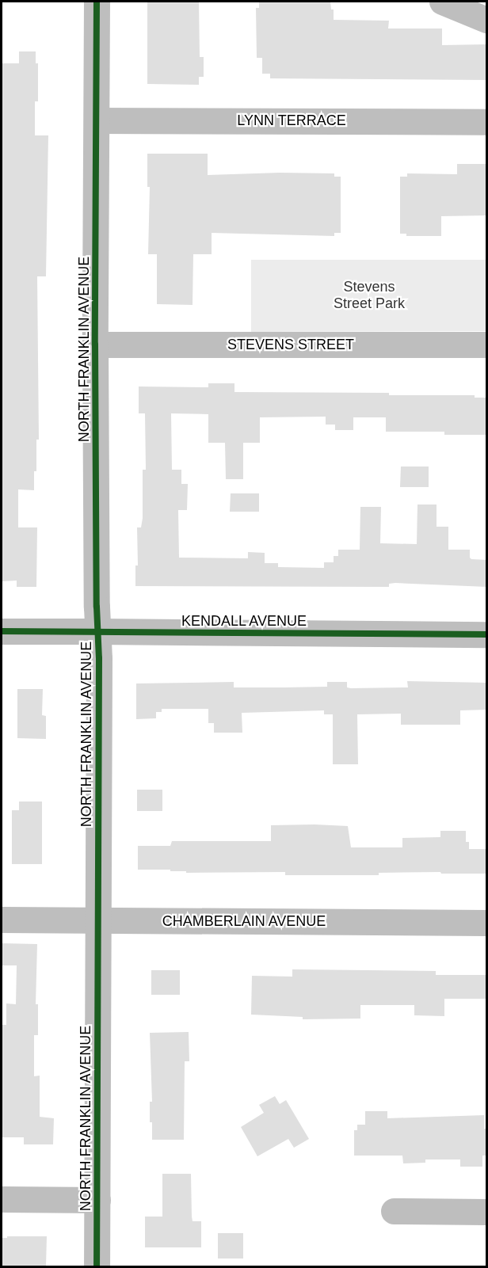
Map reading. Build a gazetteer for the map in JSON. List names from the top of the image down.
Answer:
{
  "streets": {
    "street": [
      "LYNN TERRACE",
      "STEVENS STREET",
      "NORTH FRANKLIN AVENUE",
      "KENDALL AVENUE",
      "CHAMBERLAIN AVENUE"
    ]
  },
  "crossings": [
    ["LYNN TERRACE", "NORTH FRANKLIN AVENUE"],
    ["STEVENS STREET", "NORTH FRANKLIN AVENUE"],
    ["NORTH FRANKLIN AVENUE", "KENDALL AVENUE"],
    ["NORTH FRANKLIN AVENUE", "CHAMBERLAIN AVENUE"]
  ],
  "parks": ["Stevens Street Park"]
}
